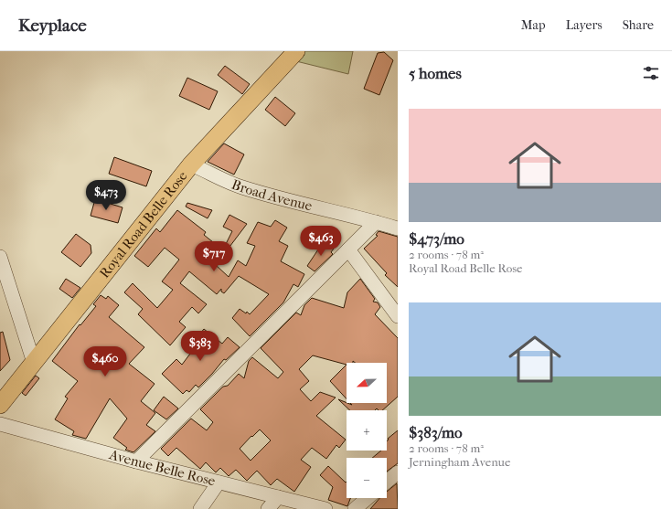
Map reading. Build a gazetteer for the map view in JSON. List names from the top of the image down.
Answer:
{
  "streets": {
    "main road": ["Royal Road Belle Rose"],
    "street": ["Broad Avenue", "Avenue Belle Rose"]
  },
  "crossings": [
    ["Broad Avenue", "Royal Road Belle Rose"]
  ],
  "north": "left",
  "page": {
    "header": "Keyplace",
    "nav": ["Map", "Layers", "Share"],
    "heading": "5 homes",
    "list": [
      {
        "name": "$473/mo",
        "note": "2 rooms · 78 m² · Royal Road Belle Rose"
      },
      {
        "name": "$383/mo",
        "note": "2 rooms · 78 m² · Jerningham Avenue"
      }
    ],
    "price": [
      "$473",
      "$463",
      "$717",
      "$383",
      "$460"
    ],
    "map_buttons": ["+", "−"]
  }
}
